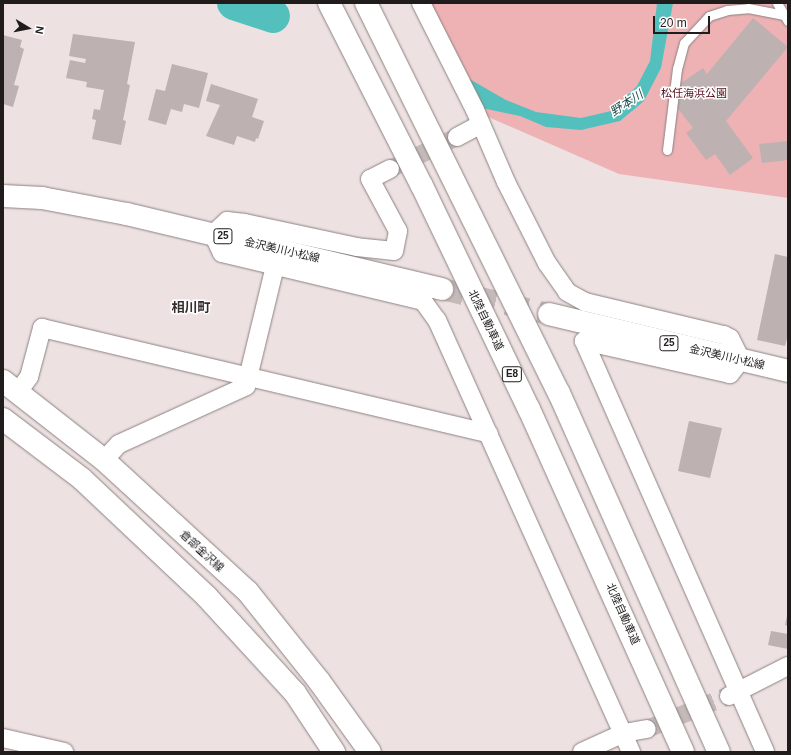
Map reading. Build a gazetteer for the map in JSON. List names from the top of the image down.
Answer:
{
  "streets": {
    "main road": [
      "25",
      "金沢美川小松線",
      "北陸自動車道",
      "E8",
      "倉部金沢線"
    ]
  },
  "districts": ["相川町"],
  "water": ["野本川"],
  "parks": ["松任海浜公園"],
  "scale_bar": "20 m",
  "north": "right"
}
